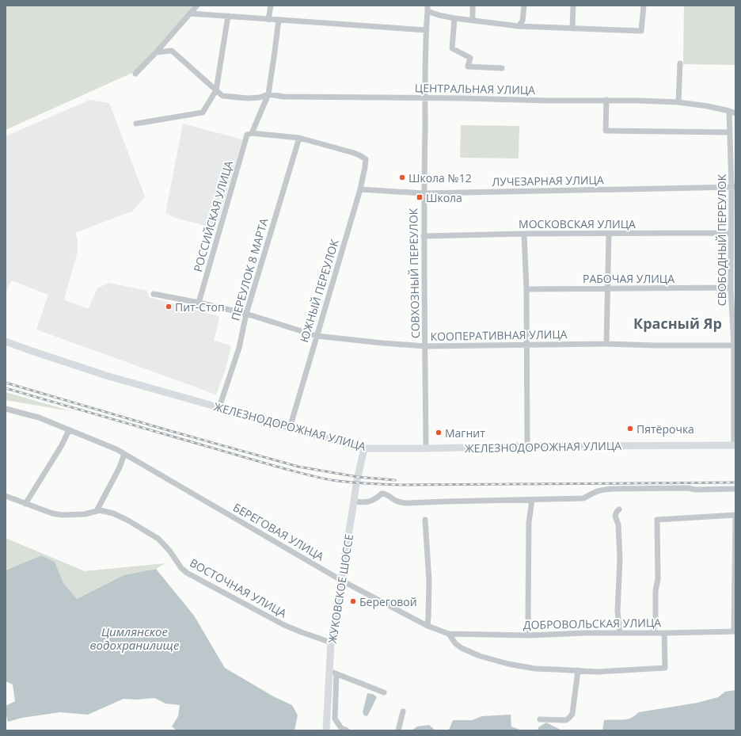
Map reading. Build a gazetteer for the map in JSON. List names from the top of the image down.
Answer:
{
  "streets": {
    "main road": ["ЖЕЛЕЗНОДОРОЖНАЯ УЛИЦА", "ЖУКОВСКОЕ ШОССЕ"],
    "street": [
      "ЦЕНТРАЛЬНАЯ УЛИЦА",
      "ЛУЧЕЗАРНАЯ УЛИЦА",
      "РОССИЙСКАЯ УЛИЦА",
      "МОСКОВСКАЯ УЛИЦА",
      "СВОБОДНЫЙ ПЕРЕУЛОК",
      "ПЕРЕУЛОК 8 МАРТА",
      "СОВХОЗНЫЙ ПЕРЕУЛОК",
      "РАБОЧАЯ УЛИЦА",
      "ЮЖНЫЙ ПЕРЕУЛОК",
      "КООПЕРАТИВНАЯ УЛИЦА",
      "БЕРЕГОВАЯ УЛИЦА",
      "ВОСТОЧНАЯ УЛИЦА",
      "ДОБРОВОЛЬСКАЯ УЛИЦА"
    ]
  },
  "crossings": [
    ["ЦЕНТРАЛЬНАЯ УЛИЦА", "РОССИЙСКАЯ УЛИЦА"],
    ["ЦЕНТРАЛЬНАЯ УЛИЦА", "СВОБОДНЫЙ ПЕРЕУЛОК"],
    ["ЦЕНТРАЛЬНАЯ УЛИЦА", "СОВХОЗНЫЙ ПЕРЕУЛОК"],
    ["ЛУЧЕЗАРНАЯ УЛИЦА", "СВОБОДНЫЙ ПЕРЕУЛОК"],
    ["ЛУЧЕЗАРНАЯ УЛИЦА", "СОВХОЗНЫЙ ПЕРЕУЛОК"],
    ["ЛУЧЕЗАРНАЯ УЛИЦА", "ЮЖНЫЙ ПЕРЕУЛОК"],
    ["РОССИЙСКАЯ УЛИЦА", "КООПЕРАТИВНАЯ УЛИЦА"],
    ["МОСКОВСКАЯ УЛИЦА", "СВОБОДНЫЙ ПЕРЕУЛОК"],
    ["МОСКОВСКАЯ УЛИЦА", "СОВХОЗНЫЙ ПЕРЕУЛОК"],
    ["СВОБОДНЫЙ ПЕРЕУЛОК", "РАБОЧАЯ УЛИЦА"],
    ["СВОБОДНЫЙ ПЕРЕУЛОК", "КООПЕРАТИВНАЯ УЛИЦА"],
    ["СВОБОДНЫЙ ПЕРЕУЛОК", "ЖЕЛЕЗНОДОРОЖНАЯ УЛИЦА"],
    ["ПЕРЕУЛОК 8 МАРТА", "ЮЖНЫЙ ПЕРЕУЛОК"],
    ["ПЕРЕУЛОК 8 МАРТА", "КООПЕРАТИВНАЯ УЛИЦА"],
    ["ПЕРЕУЛОК 8 МАРТА", "ЖЕЛЕЗНОДОРОЖНАЯ УЛИЦА"],
    ["СОВХОЗНЫЙ ПЕРЕУЛОК", "КООПЕРАТИВНАЯ УЛИЦА"],
    ["СОВХОЗНЫЙ ПЕРЕУЛОК", "ЖЕЛЕЗНОДОРОЖНАЯ УЛИЦА"],
    ["ЮЖНЫЙ ПЕРЕУЛОК", "КООПЕРАТИВНАЯ УЛИЦА"],
    ["ЮЖНЫЙ ПЕРЕУЛОК", "ЖЕЛЕЗНОДОРОЖНАЯ УЛИЦА"],
    ["ЖЕЛЕЗНОДОРОЖНАЯ УЛИЦА", "ЖУКОВСКОЕ ШОССЕ"],
    ["БЕРЕГОВАЯ УЛИЦА", "ЖУКОВСКОЕ ШОССЕ"],
    ["БЕРЕГОВАЯ УЛИЦА", "ДОБРОВОЛЬСКАЯ УЛИЦА"],
    ["ВОСТОЧНАЯ УЛИЦА", "ЖУКОВСКОЕ ШОССЕ"]
  ],
  "districts": ["Красный Яр"],
  "water": ["Цимлянское водохранилище"],
  "places": {
    "other": [
      "Школа №12",
      "Пит-Стоп",
      "Пятёрочка",
      "Магнит",
      "Береговой"
    ],
    "transit": ["Школа"]
  }
}
